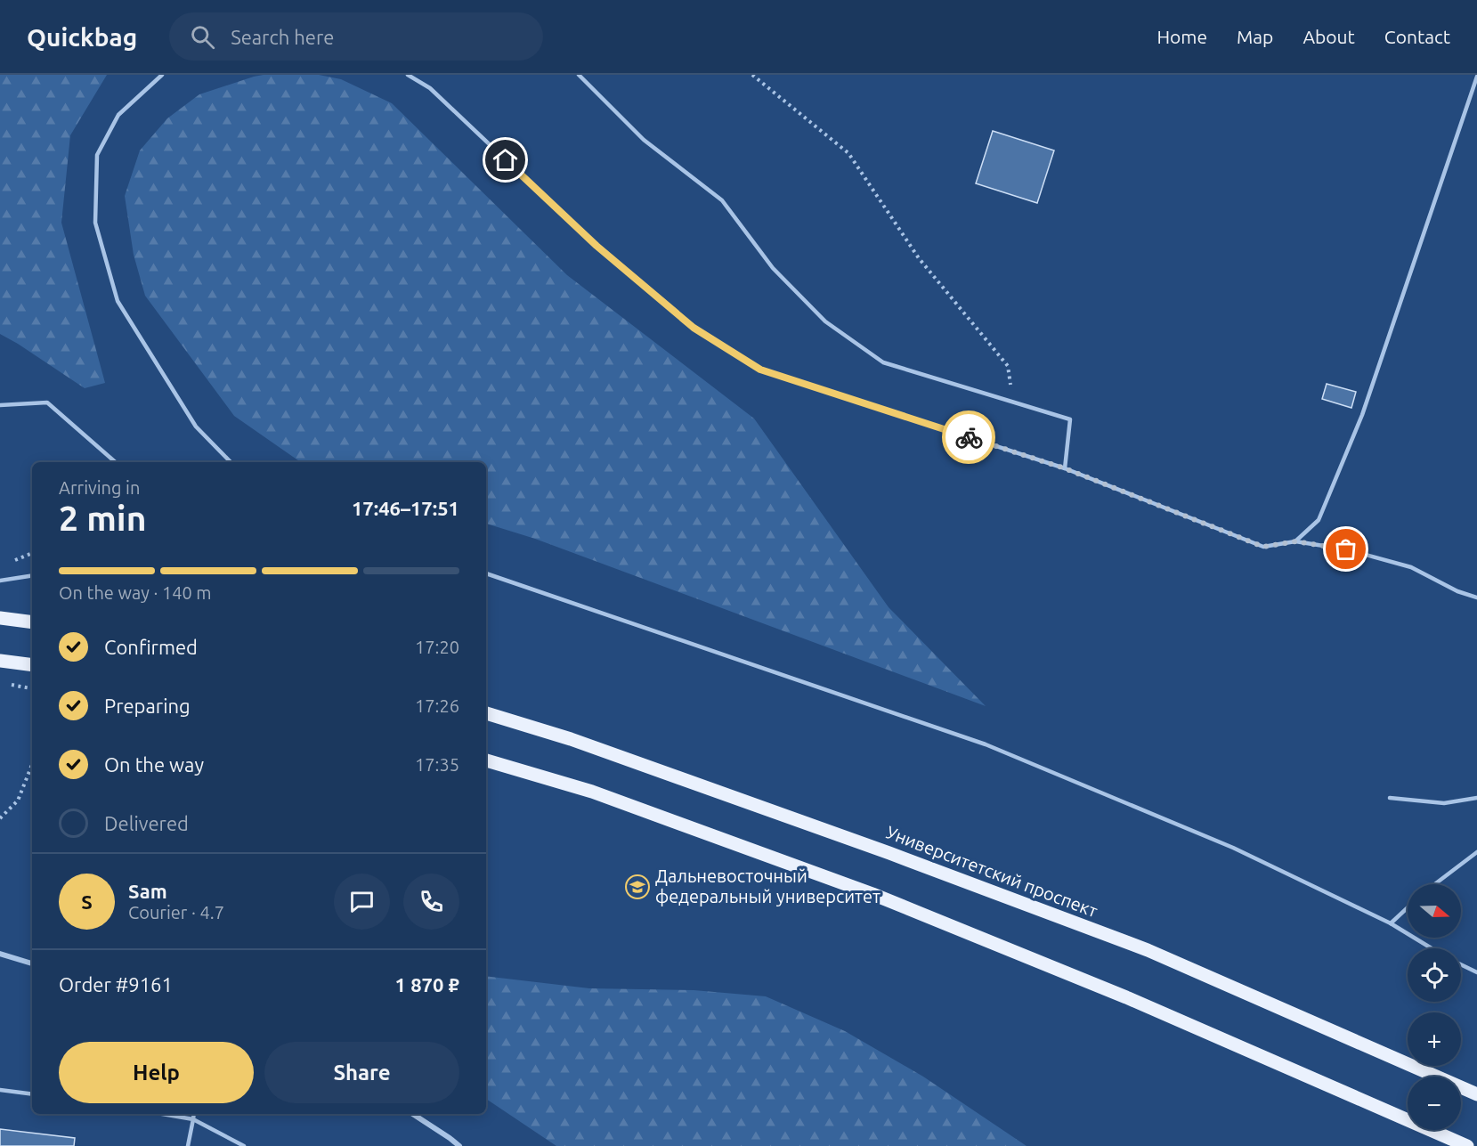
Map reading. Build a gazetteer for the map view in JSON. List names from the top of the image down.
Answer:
{
  "streets": {
    "main road": ["Университетский проспект"]
  },
  "places": {
    "school or university": ["Дальневосточный федеральный университет"]
  },
  "north": "right",
  "page": {
    "header": "Quickbag",
    "search": "Search here",
    "nav": [
      "Home",
      "Map",
      "About",
      "Contact"
    ],
    "heading": ["2 min", "Arriving in", "17:46–17:51"],
    "panel": [
      "Sam",
      "Courier · 4.7",
      "Order #9161",
      "1 870 ₽"
    ],
    "bar": "On the way · 140 m",
    "list": [
      ["Confirmed", "17:20"],
      ["Preparing", "17:26"],
      ["On the way", "17:35"],
      "Delivered"
    ],
    "round": "S",
    "map_buttons": ["+", "−"],
    "buttons": ["Help", "Share"]
  }
}
